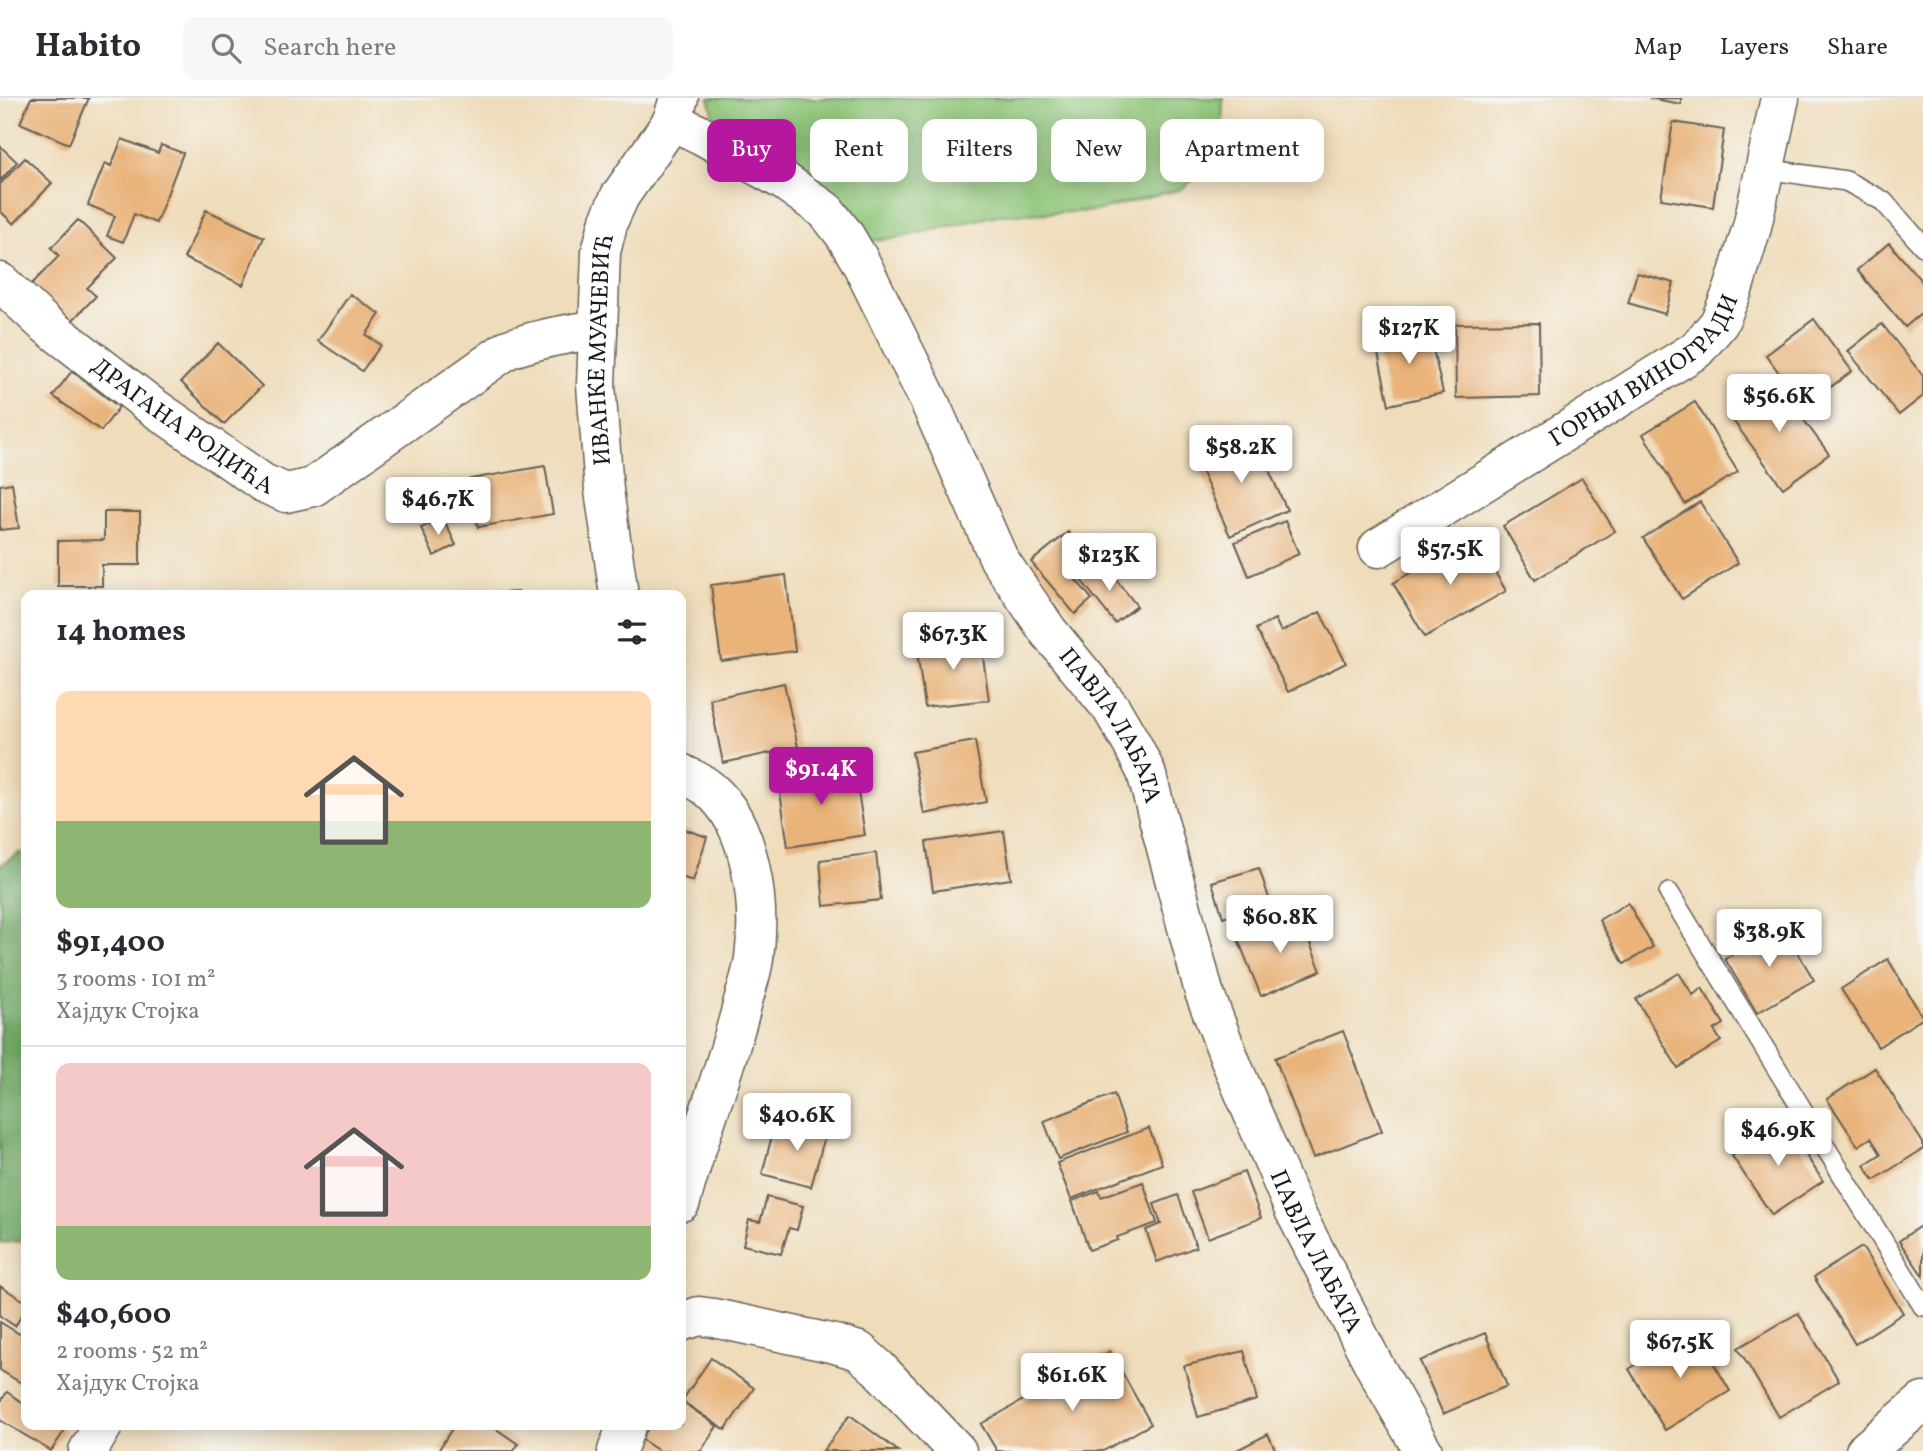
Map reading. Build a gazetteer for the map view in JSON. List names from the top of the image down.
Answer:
{
  "streets": {
    "street": [
      "ИВАНКЕ МУАЧЕВИЋ",
      "ГОРЊИ ВИНОГРАДИ",
      "ДРАГАНА РОДИЋА",
      "ПАВЛА ЛАБАТА"
    ]
  },
  "crossings": [
    ["ИВАНКЕ МУАЧЕВИЋ", "ДРАГАНА РОДИЋА"],
    ["ИВАНКЕ МУАЧЕВИЋ", "ПАВЛА ЛАБАТА"]
  ],
  "page": {
    "header": "Habito",
    "search": "Search here",
    "nav": ["Map", "Layers", "Share"],
    "chip": [
      "Buy",
      "Rent",
      "Filters",
      "New",
      "Apartment"
    ],
    "price": [
      "$127K",
      "$56.6K",
      "$58.2K",
      "$46.7K",
      "$57.5K",
      "$123K",
      "$67.3K",
      "$91.4K",
      "$60.8K",
      "$38.9K",
      "$40.6K",
      "$46.9K",
      "$67.5K",
      "$61.6K"
    ],
    "heading": "14 homes",
    "list": [
      {
        "name": "$91,400",
        "note": "3 rooms · 101 m² · Хајдук Стојка"
      },
      {
        "name": "$40,600",
        "note": "2 rooms · 52 m² · Хајдук Стојка"
      }
    ]
  }
}
